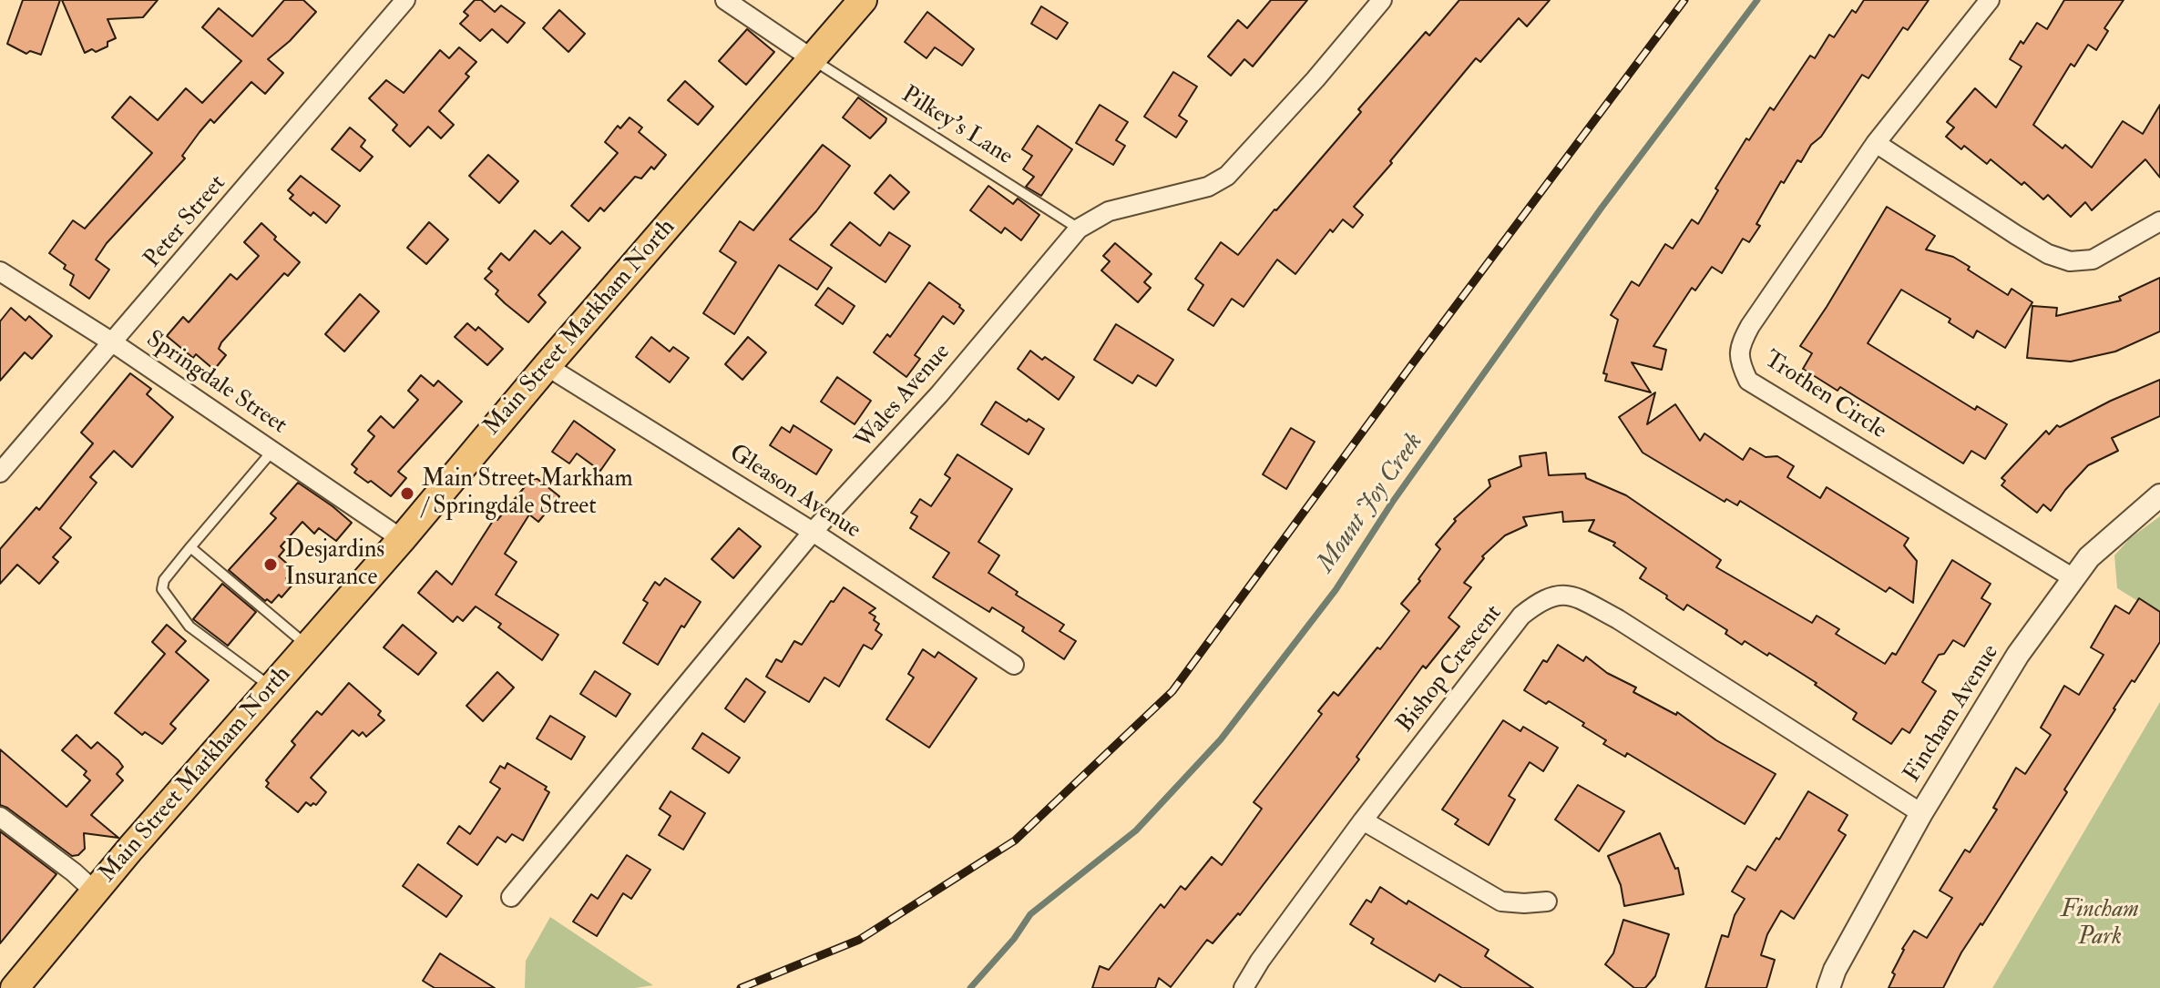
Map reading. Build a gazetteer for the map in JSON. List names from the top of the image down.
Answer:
{
  "streets": {
    "main road": ["Main Street Markham North"],
    "street": [
      "Peter Street",
      "Springdale Street",
      "Trothen Circle",
      "Wales Avenue",
      "Gleason Avenue",
      "Bishop Crescent",
      "Fincham Avenue"
    ],
    "lane": ["Pilkey's Lane"]
  },
  "crossings": [
    ["Pilkey's Lane", "Main Street Markham North"],
    ["Pilkey's Lane", "Wales Avenue"],
    ["Peter Street", "Springdale Street"],
    ["Main Street Markham North", "Springdale Street"],
    ["Main Street Markham North", "Gleason Avenue"],
    ["Trothen Circle", "Fincham Avenue"],
    ["Wales Avenue", "Gleason Avenue"],
    ["Bishop Crescent", "Fincham Avenue"]
  ],
  "water": ["Mount Joy Creek"],
  "parks": ["Fincham Park"],
  "places": ["Main Street Markham / Springdale Street", "Desjardins Insurance"]
}
